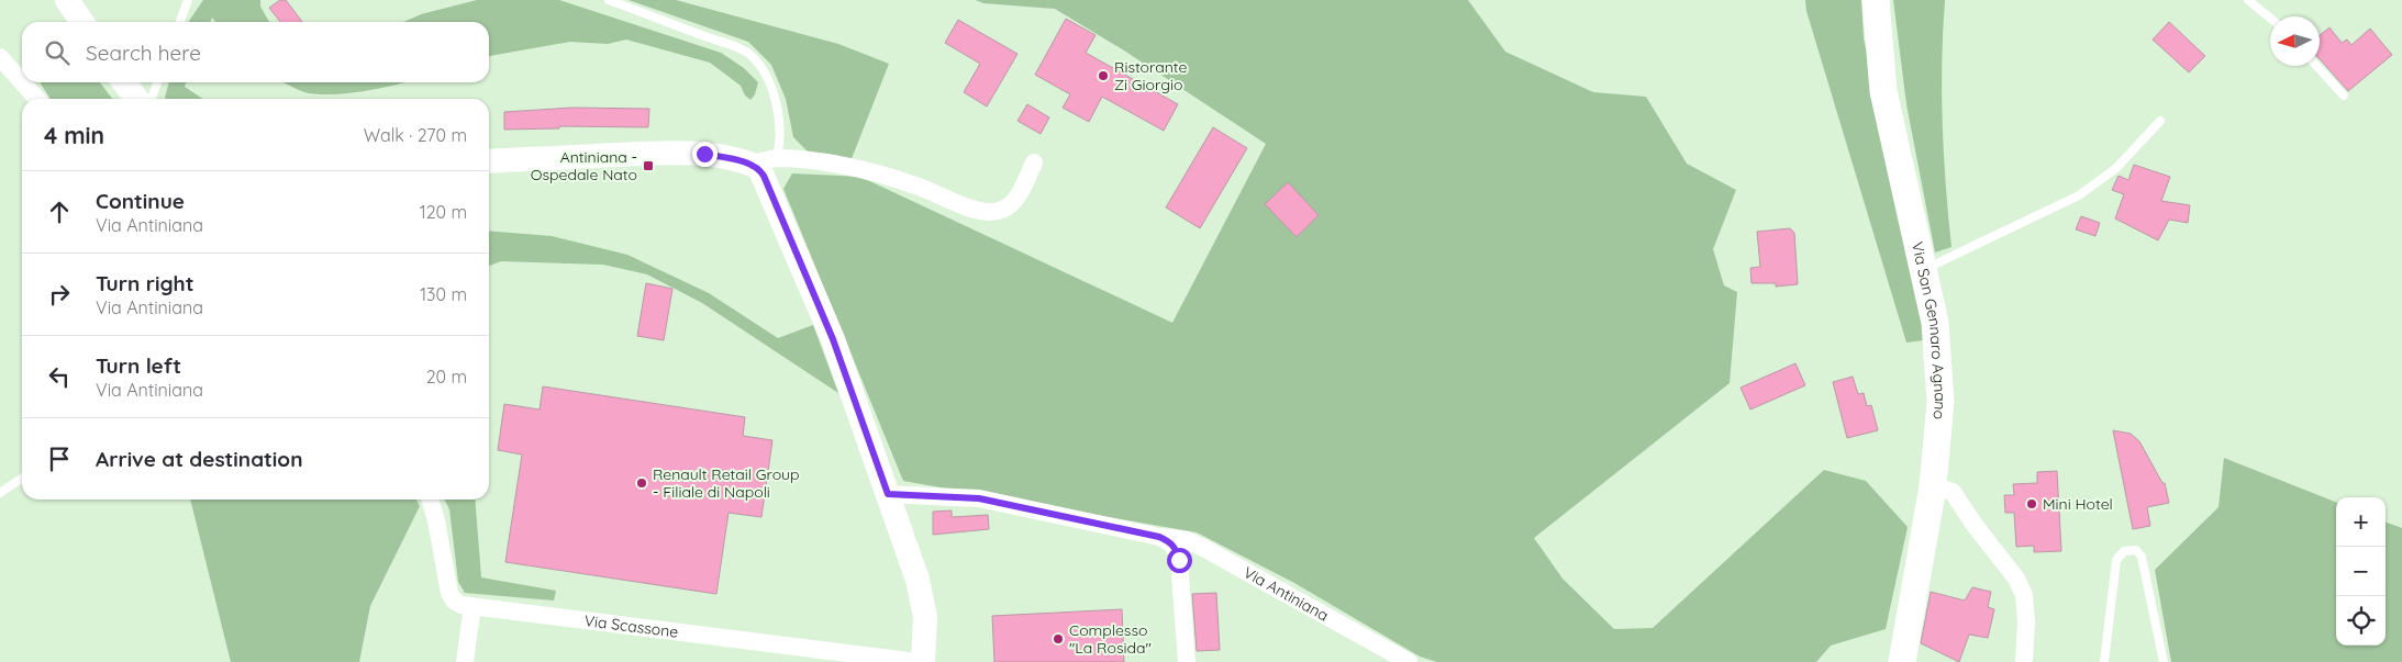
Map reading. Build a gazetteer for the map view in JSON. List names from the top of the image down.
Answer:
{
  "streets": {
    "main road": ["Via San Gennaro Agnano"],
    "street": ["Via Antiniana", "Via Scassone"]
  },
  "places": {
    "other": [
      "Ristorante Zi Giorgio",
      "Renault Retail Group - Filiale di Napoli",
      "Mini Hotel",
      "Complesso \"La Rosida\""
    ],
    "transit": ["Antiniana - Ospedale Nato"]
  },
  "north": "left",
  "page": {
    "search": "Search here",
    "heading": ["4 min", "Walk · 270 m"],
    "list": [
      ["Continue", "Via Antiniana", "120 m"],
      ["Turn right", "Via Antiniana", "130 m"],
      ["Turn left", "Via Antiniana", "20 m"],
      "Arrive at destination"
    ],
    "map_buttons": ["+", "−"]
  }
}
